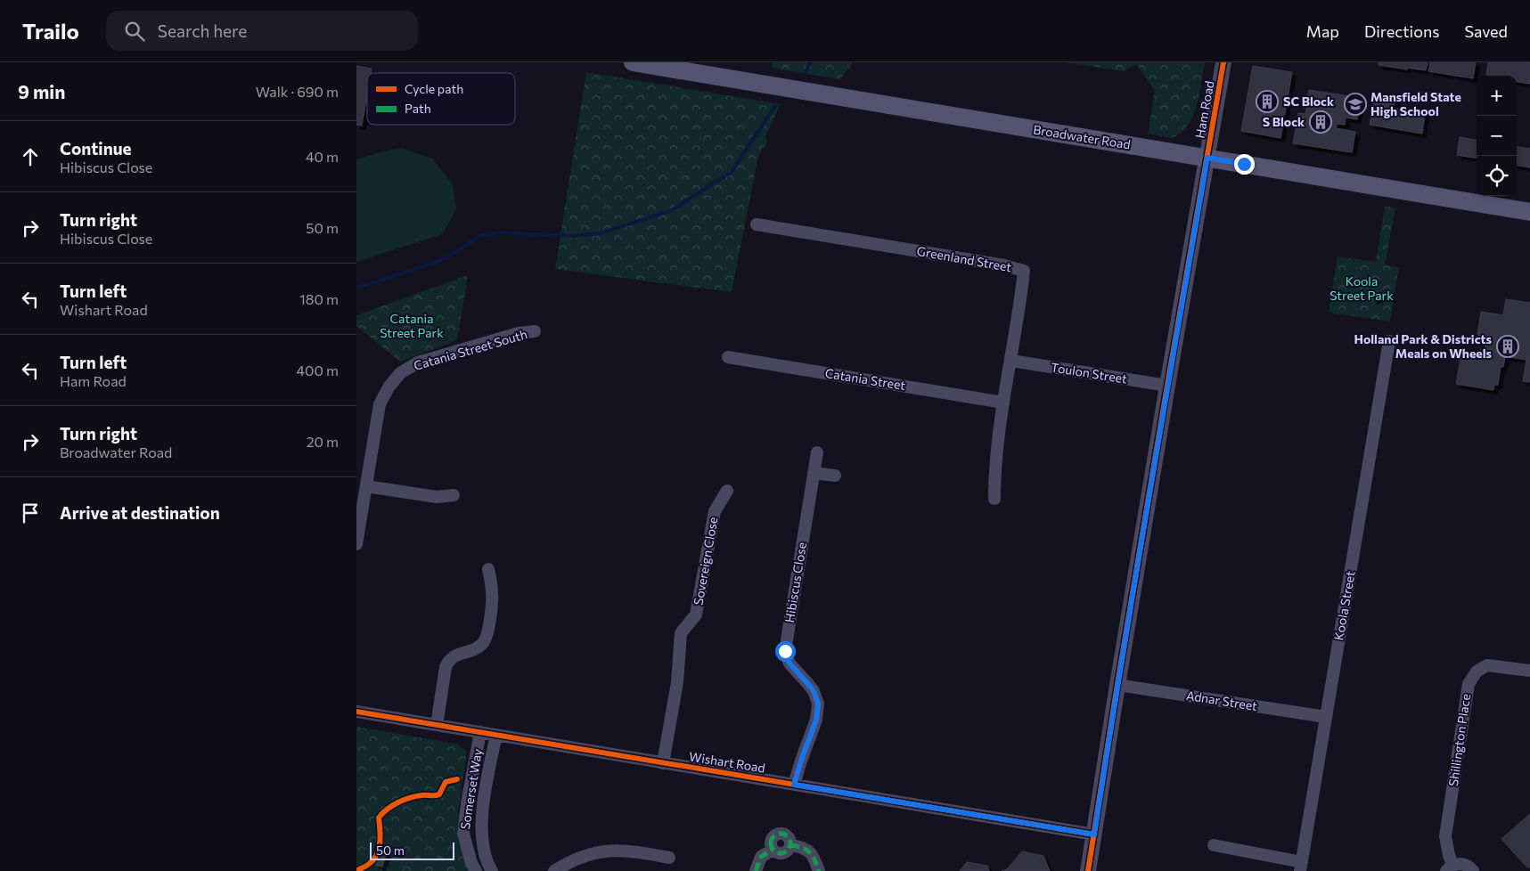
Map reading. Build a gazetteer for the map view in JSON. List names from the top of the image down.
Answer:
{
  "streets": {
    "main road": ["Broadwater Road"],
    "street": [
      "Ham Road",
      "Greenland Street",
      "Catania Street South",
      "Toulon Street",
      "Catania Street",
      "Sovereign Close",
      "Hibiscus Close",
      "Koola Street",
      "Adnar Street",
      "Shillington Place",
      "Wishart Road",
      "Somerset Way"
    ]
  },
  "crossings": [
    ["Ham Road", "Broadwater Road"],
    ["Ham Road", "Toulon Street"],
    ["Ham Road", "Adnar Street"],
    ["Ham Road", "Wishart Road"],
    ["Greenland Street", "Toulon Street"],
    ["Greenland Street", "Catania Street"],
    ["Sovereign Close", "Wishart Road"],
    ["Hibiscus Close", "Wishart Road"],
    ["Koola Street", "Adnar Street"],
    ["Wishart Road", "Somerset Way"]
  ],
  "parks": ["Koola Street Park", "Catania Street Park"],
  "places": {
    "building": ["SC Block", "S Block", "Holland Park & Districts Meals on Wheels"],
    "school or university": ["Mansfield State High School"]
  },
  "legend": ["Cycle path", "Path"],
  "scale_bar": "50 m",
  "page": {
    "header": "Trailo",
    "search": "Search here",
    "nav": ["Map", "Directions", "Saved"],
    "heading": ["9 min", "Walk · 690 m"],
    "map_buttons": ["+", "−"],
    "list": [
      ["Continue", "Hibiscus Close", "40 m"],
      ["Turn right", "Hibiscus Close", "50 m"],
      ["Turn left", "Wishart Road", "180 m"],
      ["Turn left", "Ham Road", "400 m"],
      ["Turn right", "Broadwater Road", "20 m"],
      "Arrive at destination"
    ],
    "scale": "50 m"
  }
}
